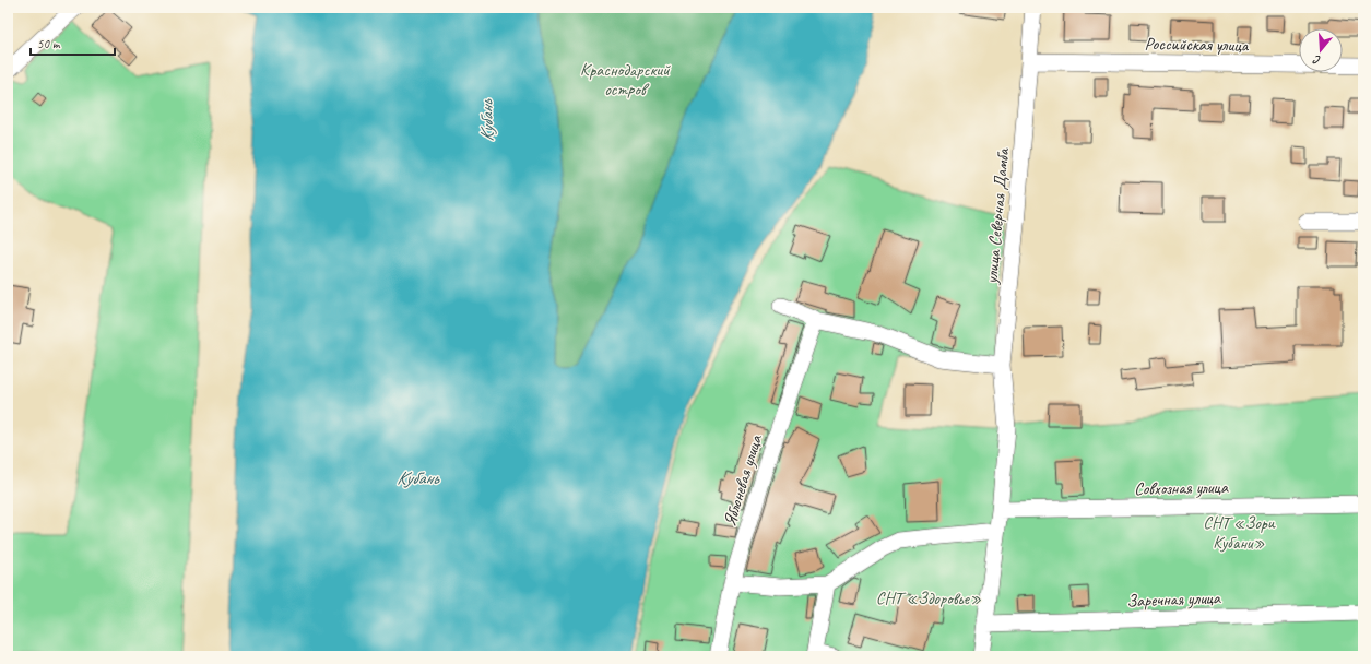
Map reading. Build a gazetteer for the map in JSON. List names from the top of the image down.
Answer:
{
  "streets": {
    "street": [
      "Российская улица",
      "улица Северная Дамба",
      "Яблоневая улица",
      "Совхозная улица",
      "Заречная улица"
    ]
  },
  "crossings": [
    ["Российская улица", "улица Северная Дамба"],
    ["улица Северная Дамба", "Совхозная улица"],
    ["улица Северная Дамба", "Заречная улица"]
  ],
  "water": ["Кубань"],
  "parks": ["Краснодарский остров", "СНТ «Зори Кубани»", "СНТ «Здоровье»"],
  "scale_bar": "50 m",
  "north": "bottom"
}
